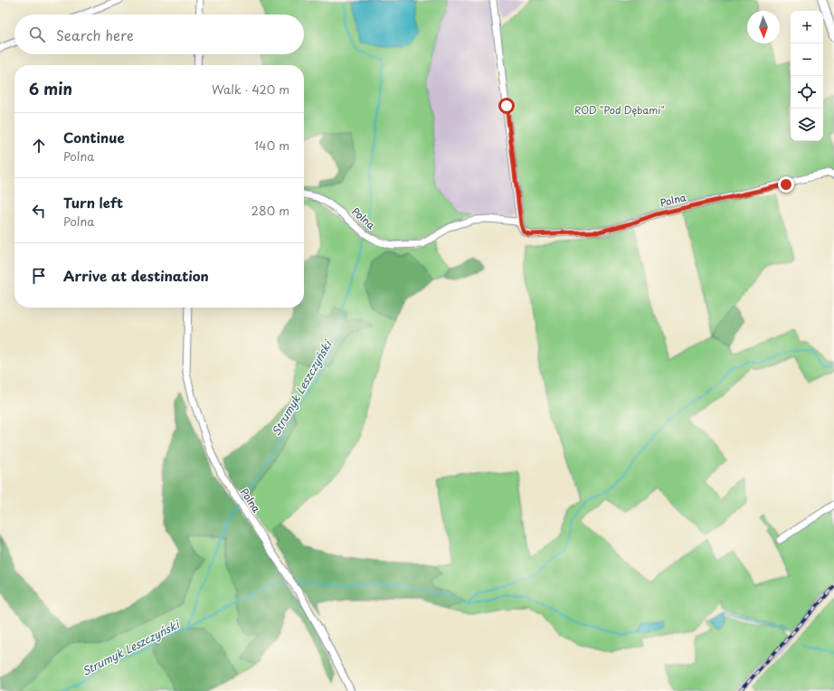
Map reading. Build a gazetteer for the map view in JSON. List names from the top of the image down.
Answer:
{
  "streets": {
    "street": ["Polna"]
  },
  "water": ["Strumyk Leszczyński"],
  "parks": ["ROD \"Pod Dębami\""],
  "north": "bottom",
  "page": {
    "map_buttons": ["+", "−"],
    "search": "Search here",
    "heading": ["6 min", "Walk · 420 m"],
    "list": [
      ["Continue", "Polna", "140 m"],
      ["Turn left", "Polna", "280 m"],
      "Arrive at destination"
    ]
  }
}
